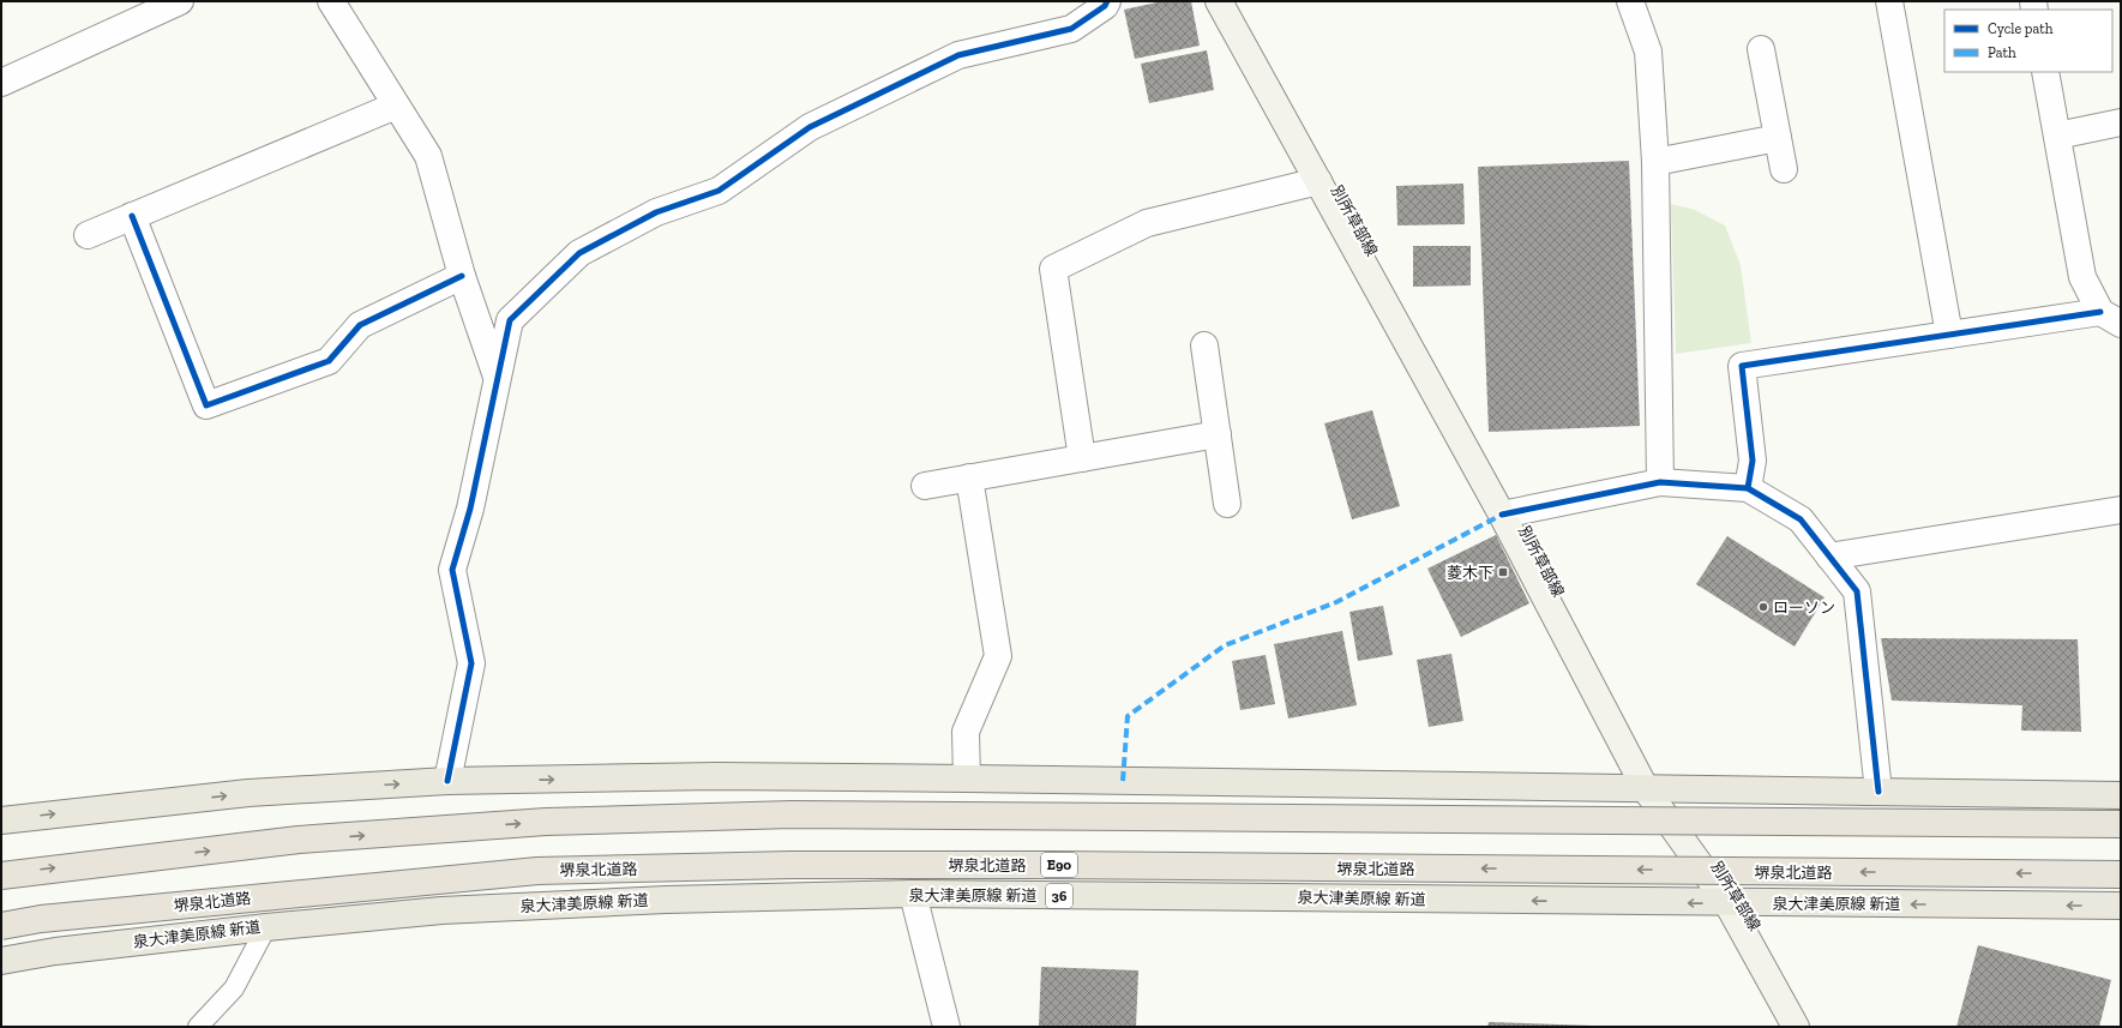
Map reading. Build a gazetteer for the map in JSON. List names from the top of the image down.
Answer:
{
  "streets": {
    "highway": ["堺泉北道路", "E90"],
    "main road": ["別所草部線", "泉大津美原線 新道", "36"]
  },
  "crossings": [
    ["別所草部線", "泉大津美原線 新道"]
  ],
  "places": {
    "transit": ["菱木下"],
    "other": ["ローソン"]
  },
  "legend": ["Cycle path", "Path"]
}
